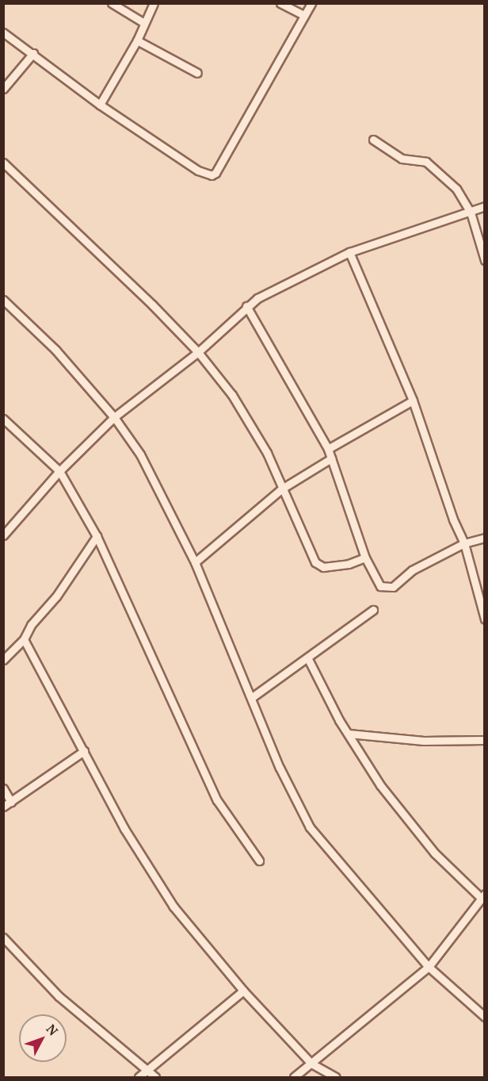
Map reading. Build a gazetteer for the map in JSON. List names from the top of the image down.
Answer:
{
  "north": "top right"
}
